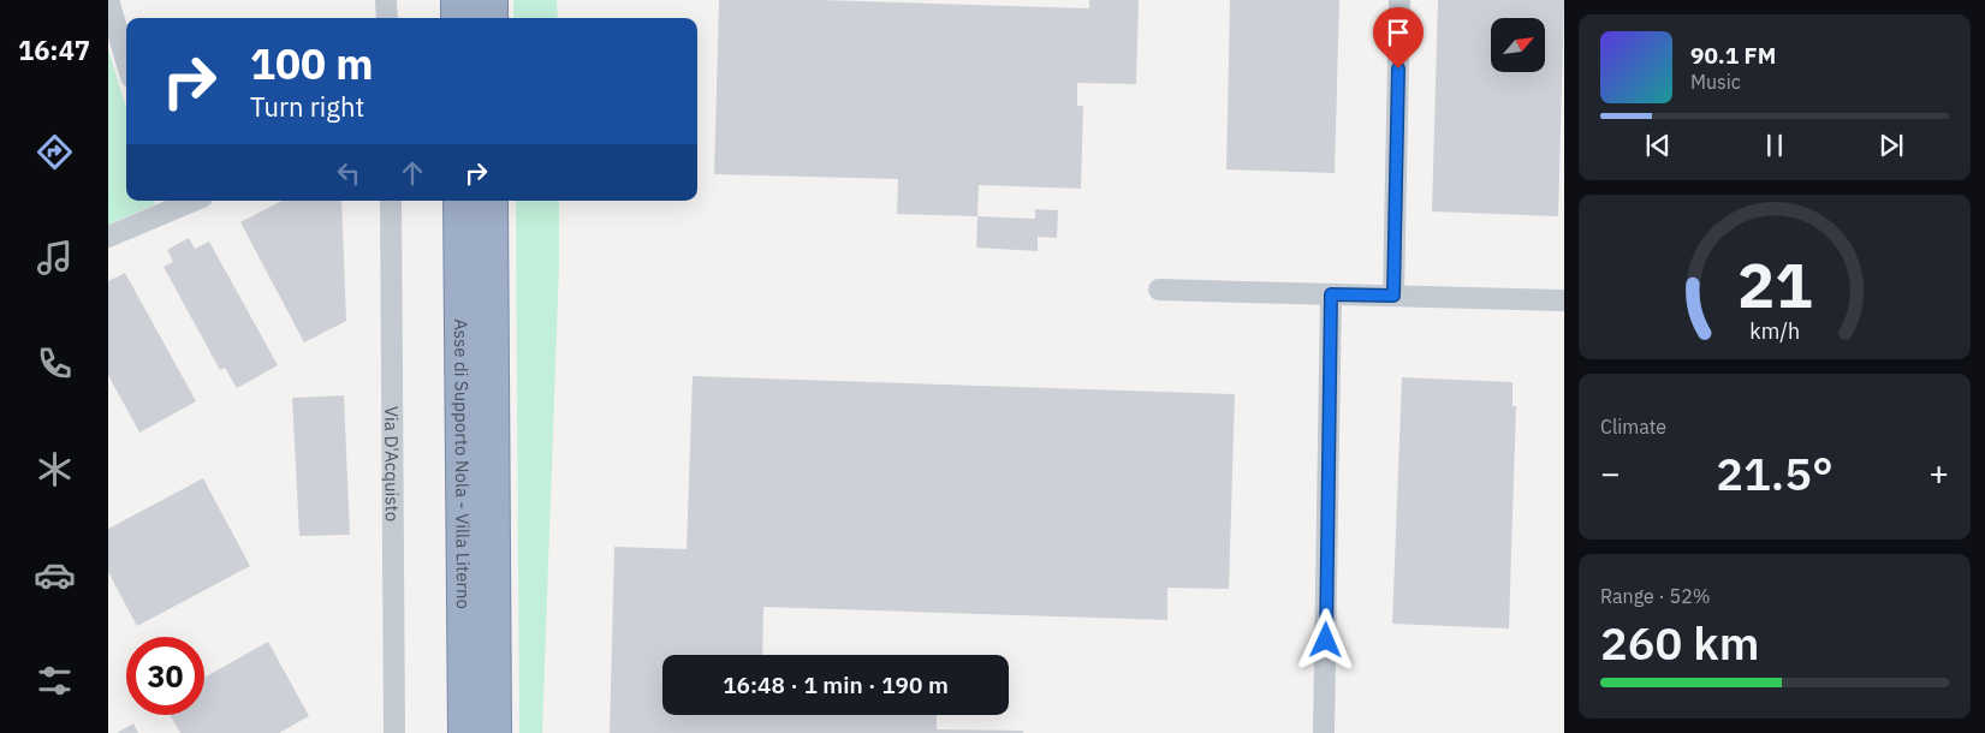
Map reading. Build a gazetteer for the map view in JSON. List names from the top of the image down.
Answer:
{
  "streets": {
    "highway": ["Asse di Supporto Nola - Villa Literno"],
    "street": ["Via D'Acquisto"]
  },
  "north": "top right",
  "page": {
    "tabs": "16:47",
    "turn": ["100 m", "Turn right"],
    "song": ["90.1 FM", "Music"],
    "tile": [
      "Climate",
      ["Range · 52%", "260 km"]
    ],
    "heat": ["−", "21.5°", "+"],
    "limit": "30",
    "trip": "16:48 · 1 min · 190 m",
    "gauge": ["21", "km/h"]
  }
}
